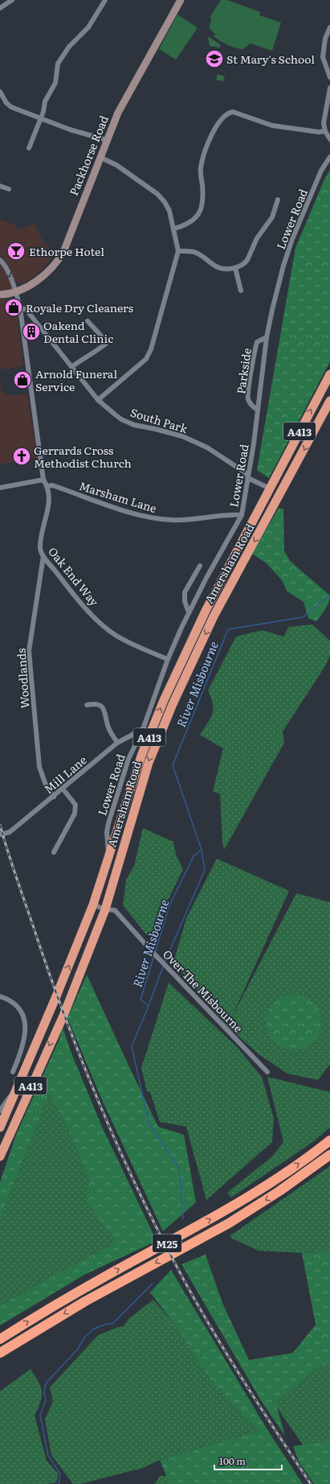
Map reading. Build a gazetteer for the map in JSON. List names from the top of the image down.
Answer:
{
  "streets": {
    "highway": ["A413", "Amersham Road", "M25"],
    "main road": ["Packhorse Road"],
    "street": [
      "Lower Road",
      "Parkside",
      "South Park",
      "Marsham Lane",
      "Oak End Way",
      "Woodlands",
      "Mill Lane",
      "Over The Misbourne"
    ]
  },
  "crossings": [
    ["Lower Road", "Parkside"],
    ["Lower Road", "South Park"],
    ["Lower Road", "A413"],
    ["Lower Road", "Marsham Lane"],
    ["Lower Road", "Oak End Way"],
    ["Lower Road", "Mill Lane"],
    ["South Park", "A413"],
    ["A413", "Over The Misbourne"],
    ["Marsham Lane", "Oak End Way"],
    ["Amersham Road", "Over The Misbourne"],
    ["Oak End Way", "Woodlands"],
    ["Woodlands", "Mill Lane"]
  ],
  "water": ["River Misbourne"],
  "places": {
    "school or university": ["St Mary's School"],
    "bar": ["Ethorpe Hotel"],
    "shop": ["Royale Dry Cleaners", "Arnold Funeral Service"],
    "building": ["Oakend Dental Clinic"],
    "church": ["Gerrards Cross Methodist Church"]
  },
  "scale_bar": "100 m"
}
